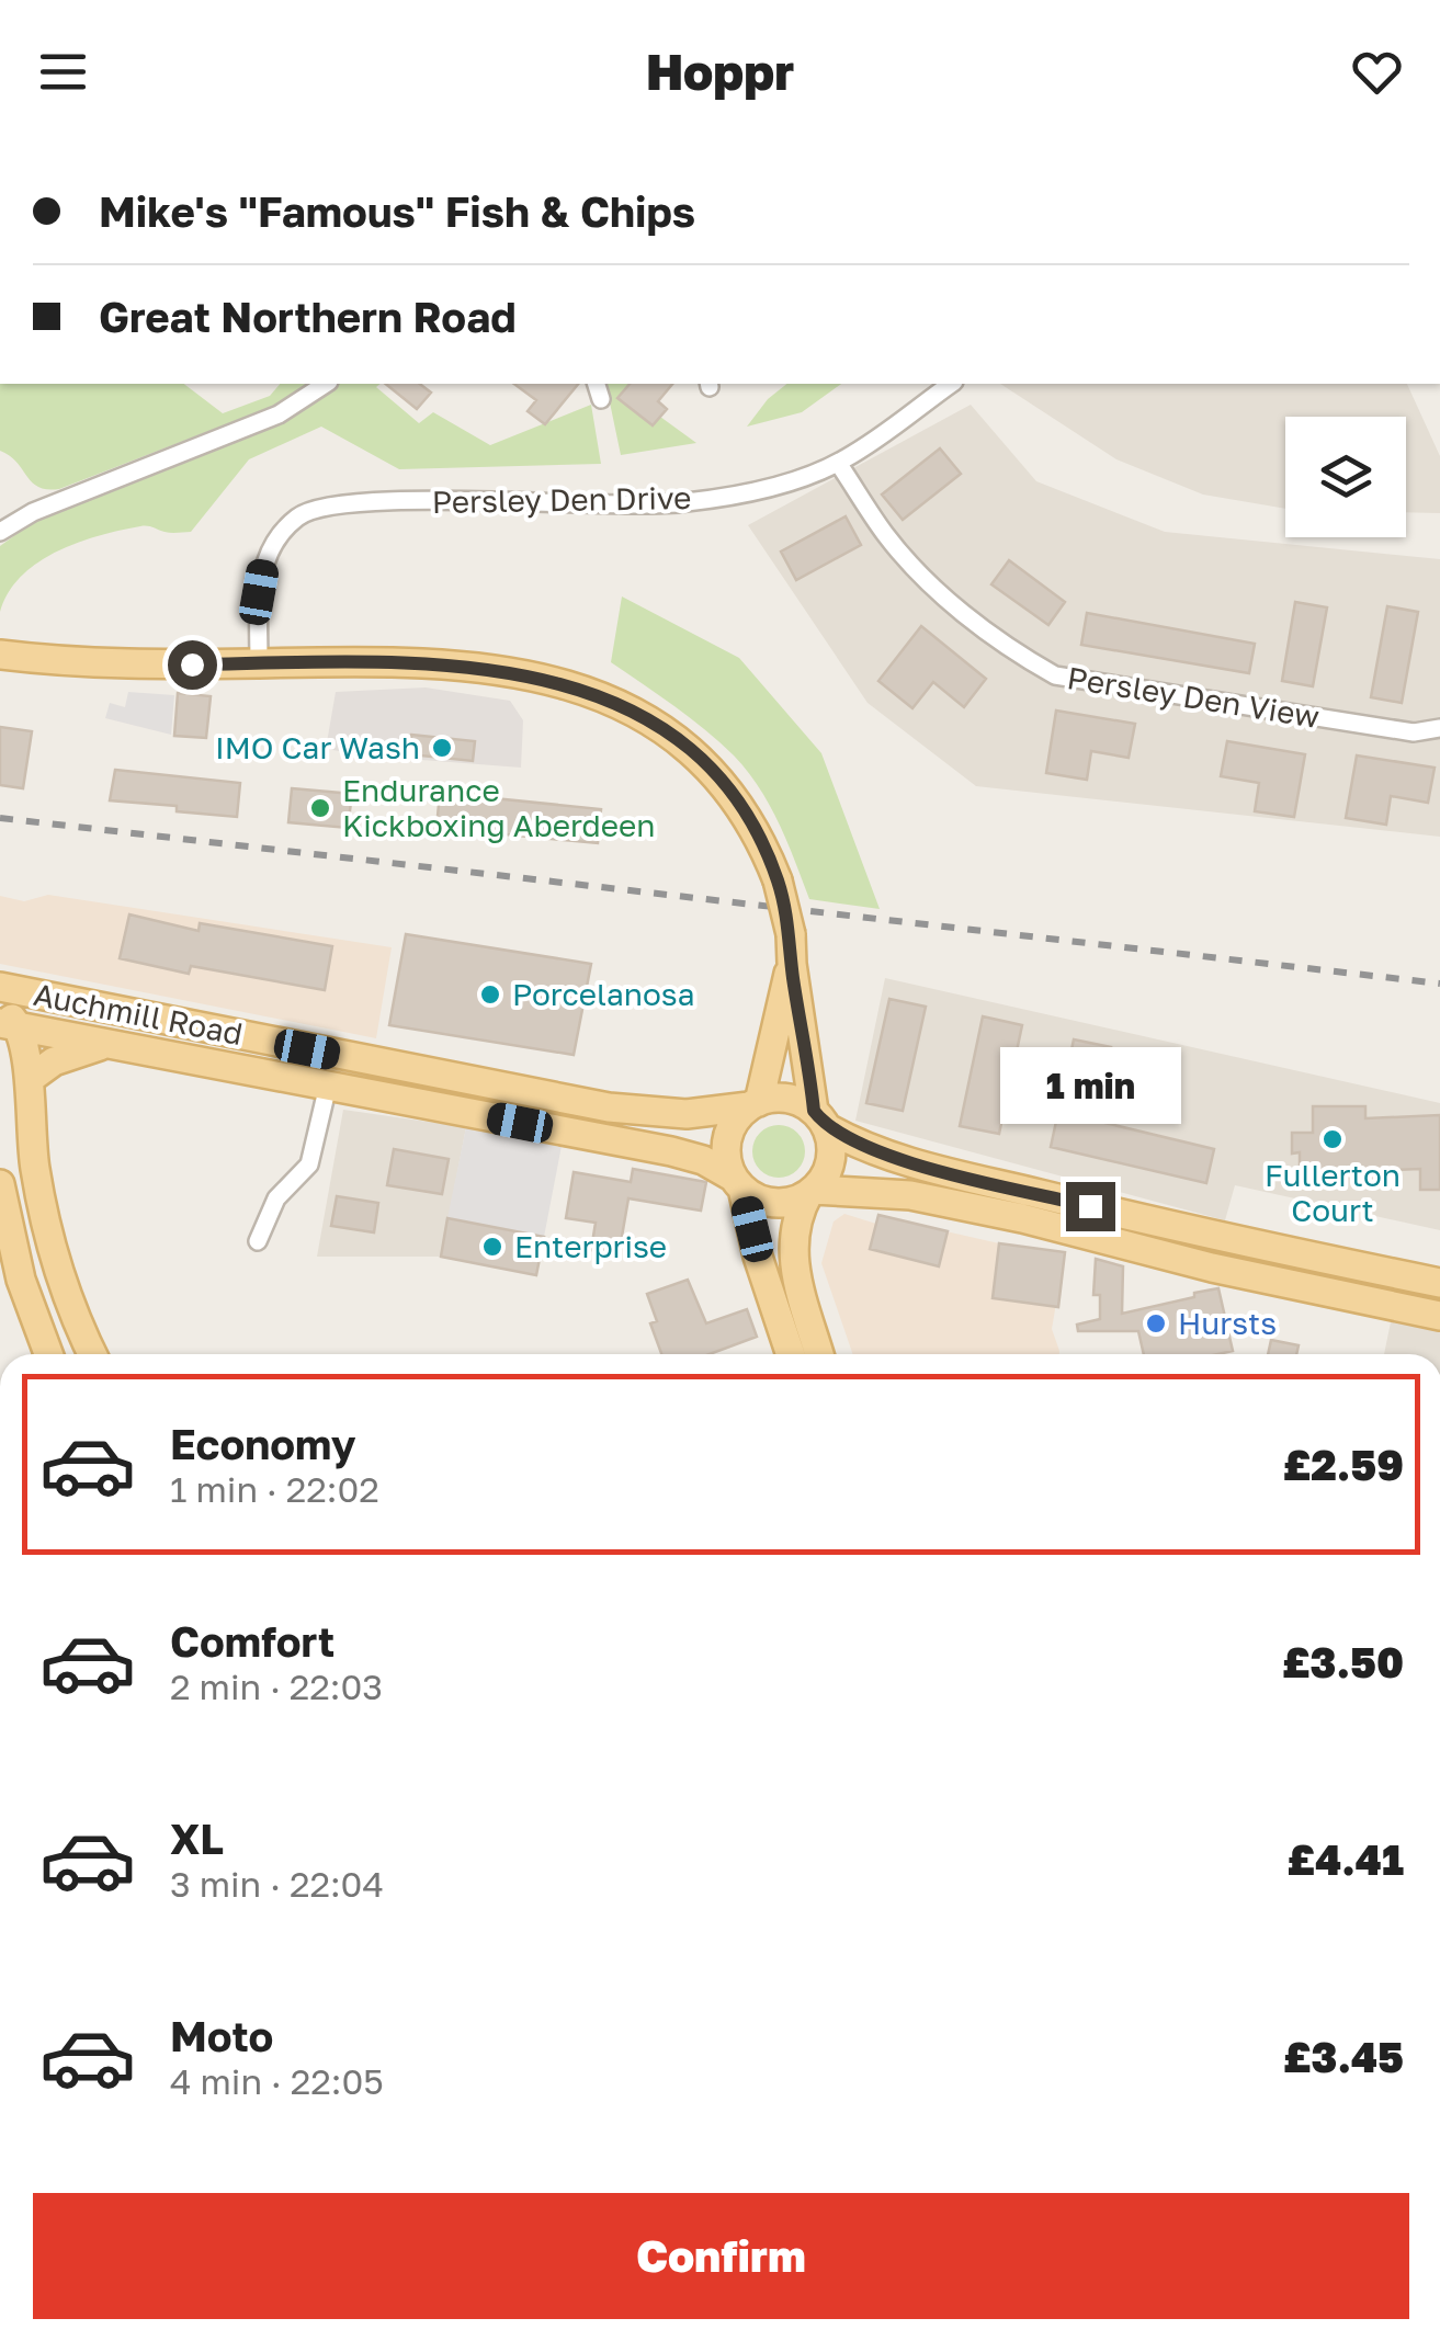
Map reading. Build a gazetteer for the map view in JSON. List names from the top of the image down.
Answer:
{
  "streets": {
    "main road": ["Auchmill Road"],
    "street": ["Persley Den Drive", "Persley Den View"]
  },
  "crossings": [
    ["Persley Den Drive", "Persley Den View"]
  ],
  "places": [
    "IMO Car Wash",
    "Endurance Kickboxing Aberdeen",
    "Porcelanosa",
    "Fullerton Court",
    "Enterprise",
    "Hursts"
  ],
  "page": {
    "header": "Hoppr",
    "banner": ["Mike's \"Famous\" Fish & Chips", "Great Northern Road"],
    "bubble": "1 min",
    "list": [
      {
        "name": "Economy",
        "note": "1 min · 22:02",
        "value": "£2.59"
      },
      {
        "name": "Comfort",
        "note": "2 min · 22:03",
        "value": "£3.50"
      },
      {
        "name": "XL",
        "note": "3 min · 22:04",
        "value": "£4.41"
      },
      {
        "name": "Moto",
        "note": "4 min · 22:05",
        "value": "£3.45"
      }
    ],
    "buttons": "Confirm"
  }
}
